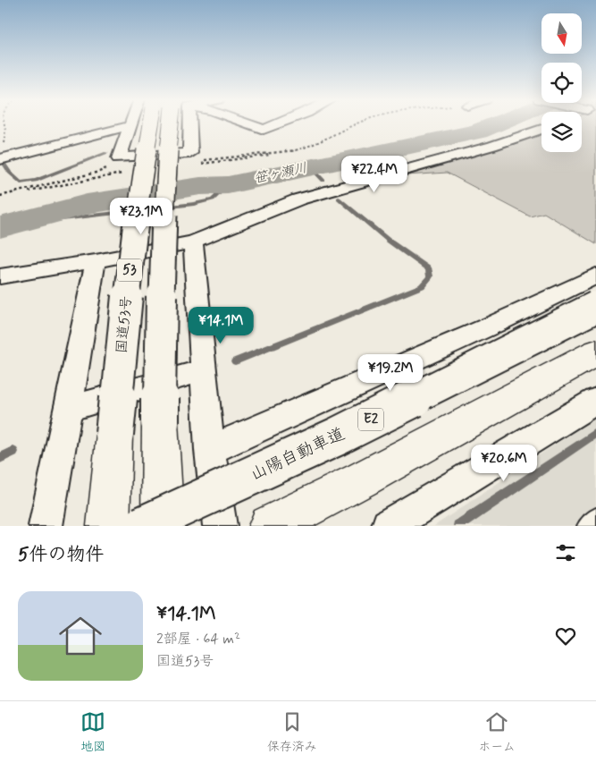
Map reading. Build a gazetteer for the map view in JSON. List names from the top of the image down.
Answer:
{
  "streets": {
    "highway": [
      "53",
      "国道53号",
      "E2",
      "山陽自動車道"
    ]
  },
  "water": ["笹ヶ瀬川"],
  "north": "bottom",
  "page": {
    "price": [
      "¥22.4M",
      "¥23.1M",
      "¥14.1M",
      "¥19.2M",
      "¥20.6M"
    ],
    "heading": "5件の物件",
    "list": [
      {
        "name": "¥14.1M",
        "note": "2部屋 · 64 m² · 国道53号"
      }
    ],
    "tabs": ["地図", "保存済み", "ホーム"]
  }
}
